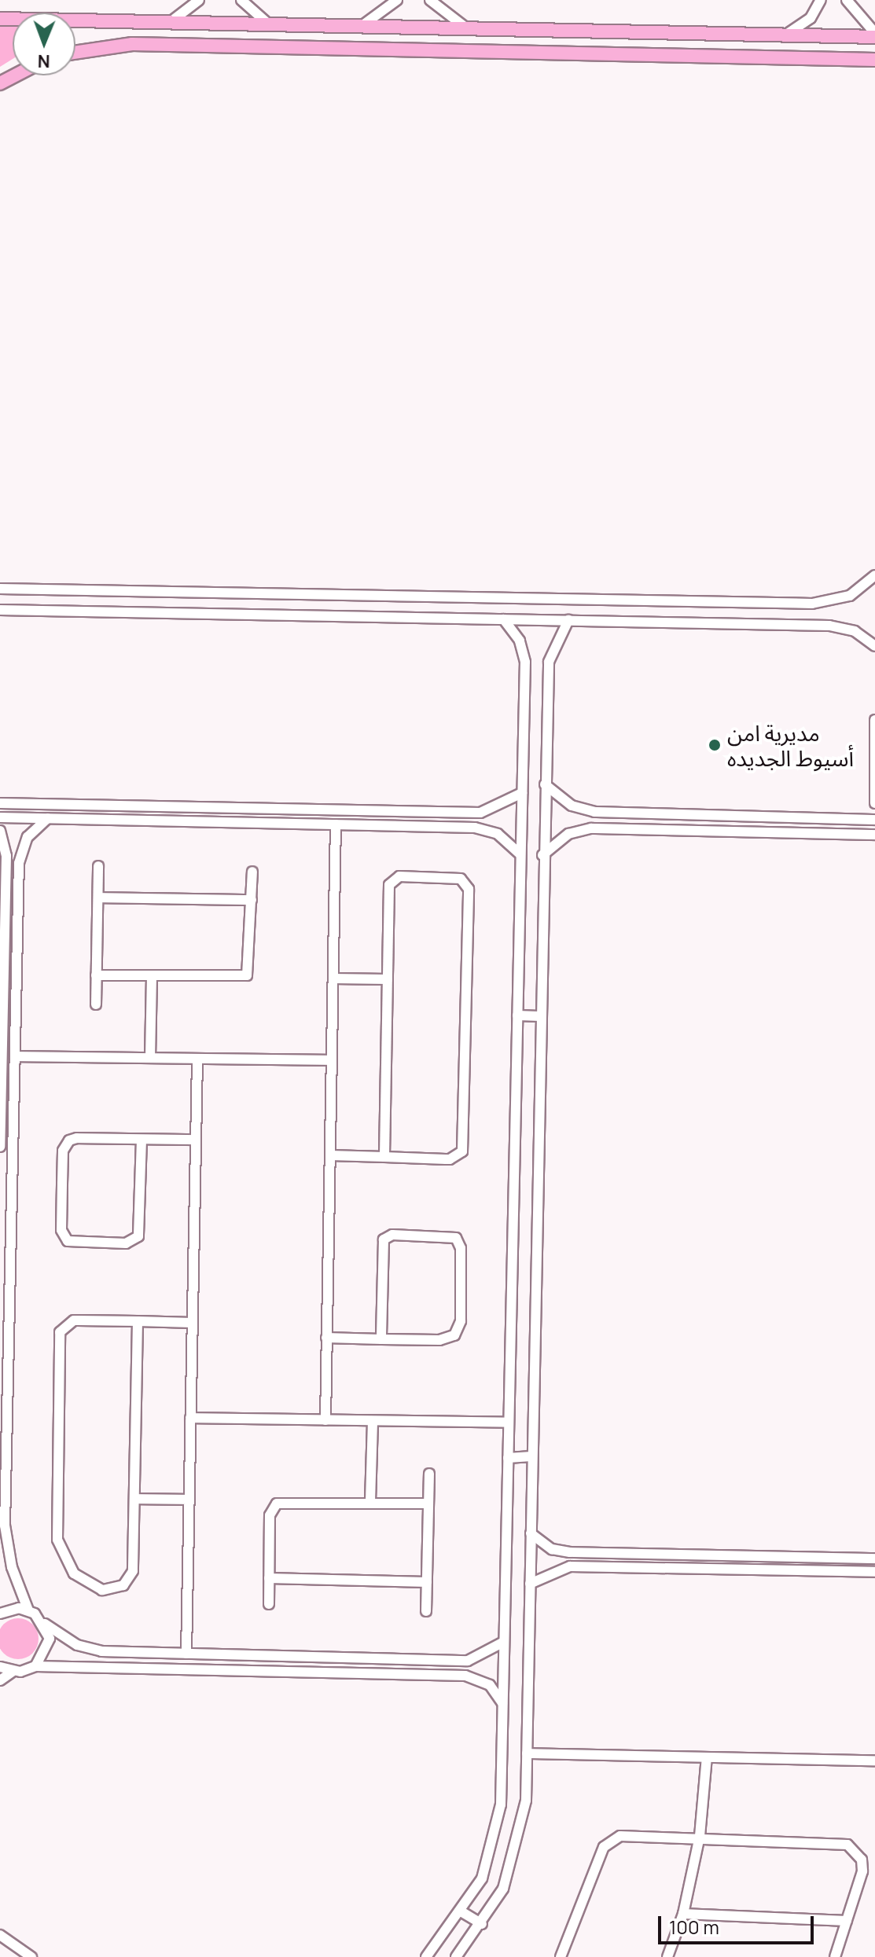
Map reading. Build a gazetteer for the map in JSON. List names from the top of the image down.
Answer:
{
  "places": ["مديرية امن أسيوط الجديده"],
  "scale_bar": "100 m",
  "north": "bottom"
}
